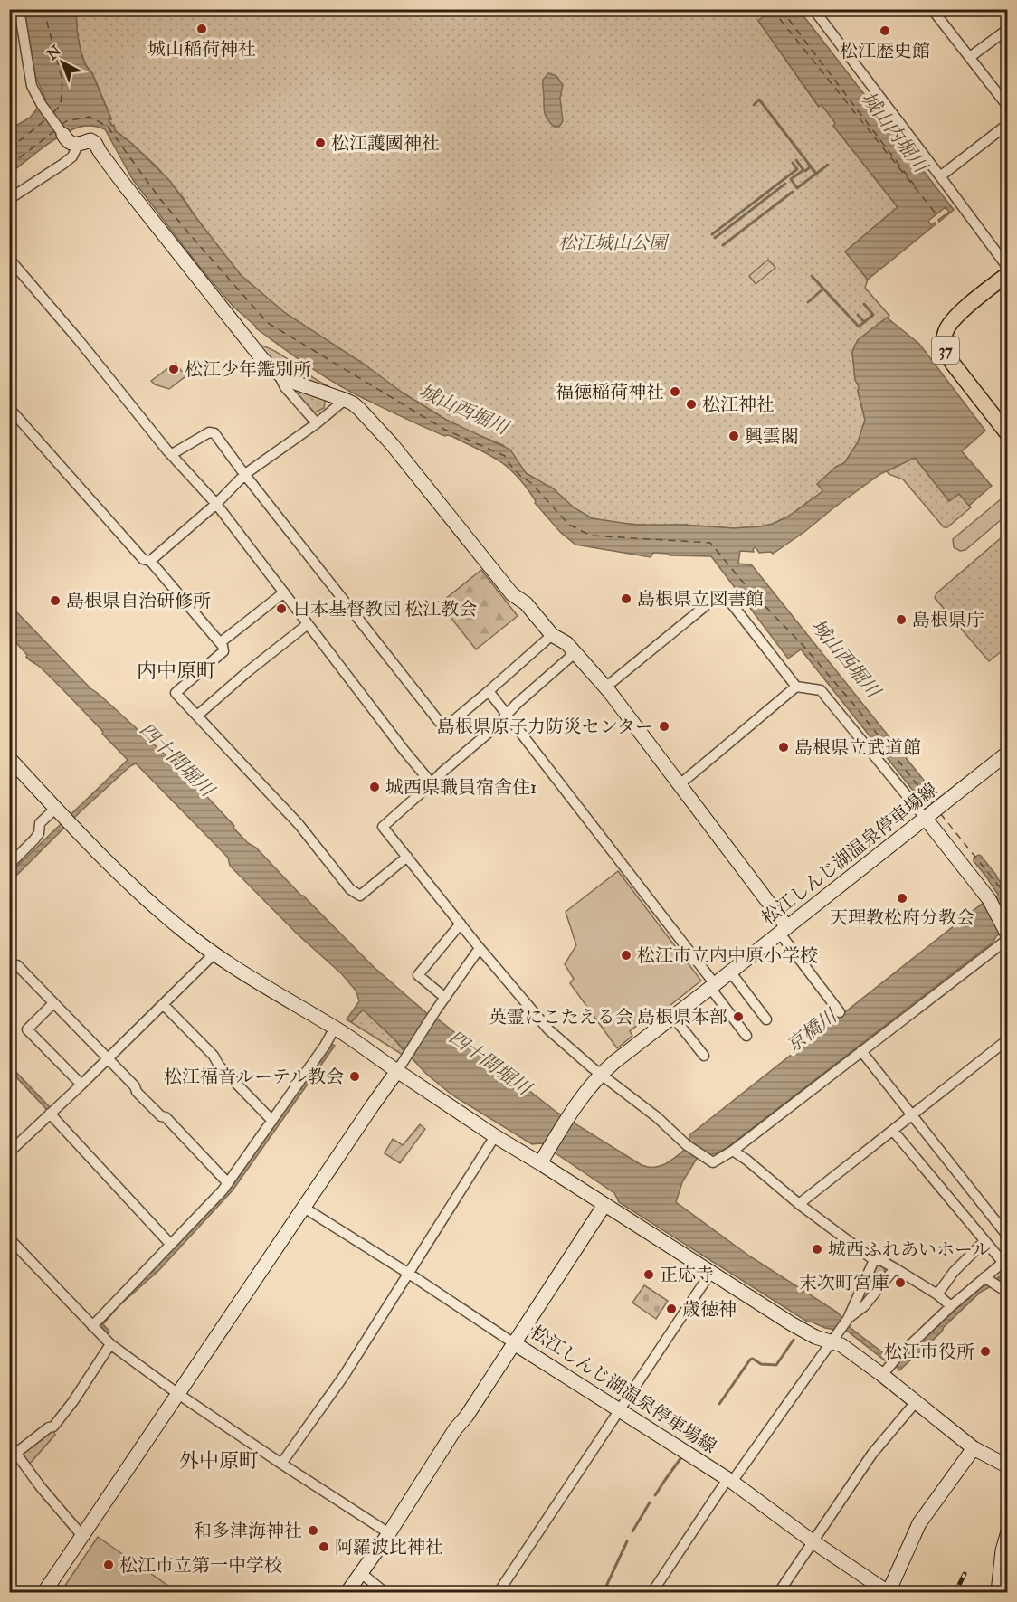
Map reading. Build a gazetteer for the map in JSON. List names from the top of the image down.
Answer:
{
  "streets": {
    "main road": ["37"],
    "street": ["松江しんじ湖温泉停車場線"]
  },
  "districts": ["内中原町", "外中原町"],
  "water": [
    "城山内堀川",
    "城山西堀川",
    "四十間堀川",
    "京橋川"
  ],
  "parks": ["松江城山公園"],
  "places": [
    "城山稲荷神社",
    "松江歴史館",
    "松江護國神社",
    "松江少年鑑別所",
    "福徳稲荷神社",
    "松江神社",
    "興雲閣",
    "島根県立図書館",
    "島根県自治研修所",
    "日本基督教団 松江教会",
    "島根県庁",
    "島根県原子力防災センター",
    "島根県立武道館",
    "城西県職員宿舎住1",
    "天理教松府分教会",
    "松江市立内中原小学校",
    "英霊にこたえる会 島根県本部",
    "松江福音ルーテル教会",
    "城西ふれあいホール",
    "正応寺",
    "末次町宮庫",
    "歳徳神",
    "松江市役所",
    "和多津海神社",
    "阿羅波比神社",
    "松江市立第一中学校"
  ],
  "north": "top left"
}
